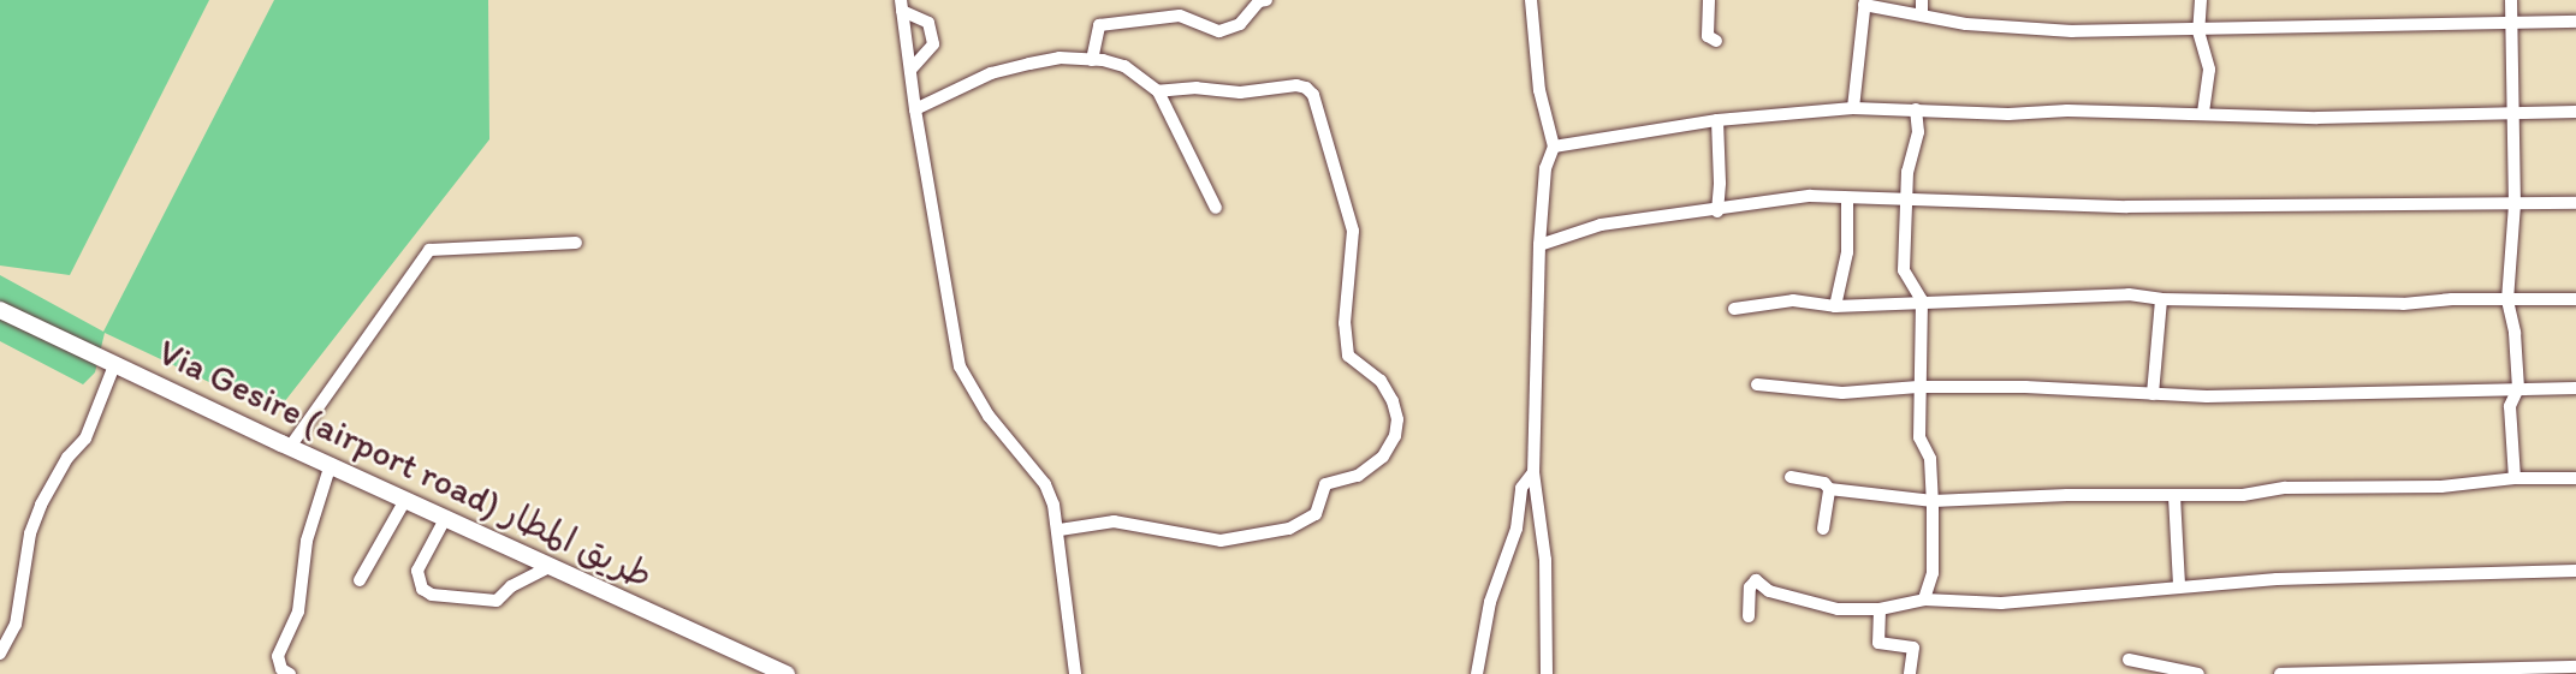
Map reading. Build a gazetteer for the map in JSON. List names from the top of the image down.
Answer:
{
  "streets": {
    "main road": ["Via Gesire (airport road) طريق المطار"]
  }
}
